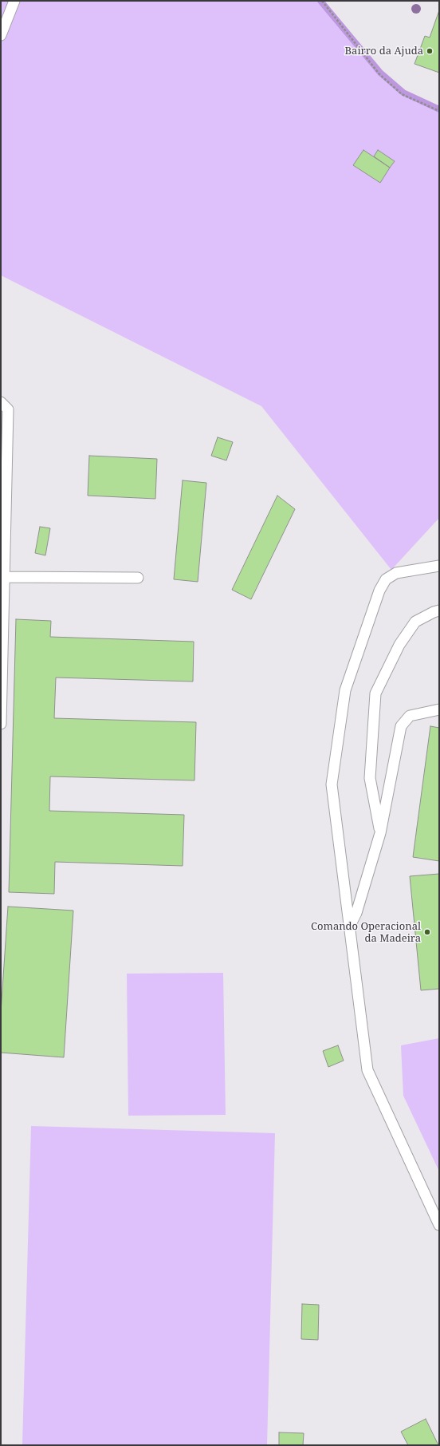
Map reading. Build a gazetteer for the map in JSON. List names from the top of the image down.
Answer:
{
  "places": ["Bairro da Ajuda", "Comando Operacional da Madeira"]
}
